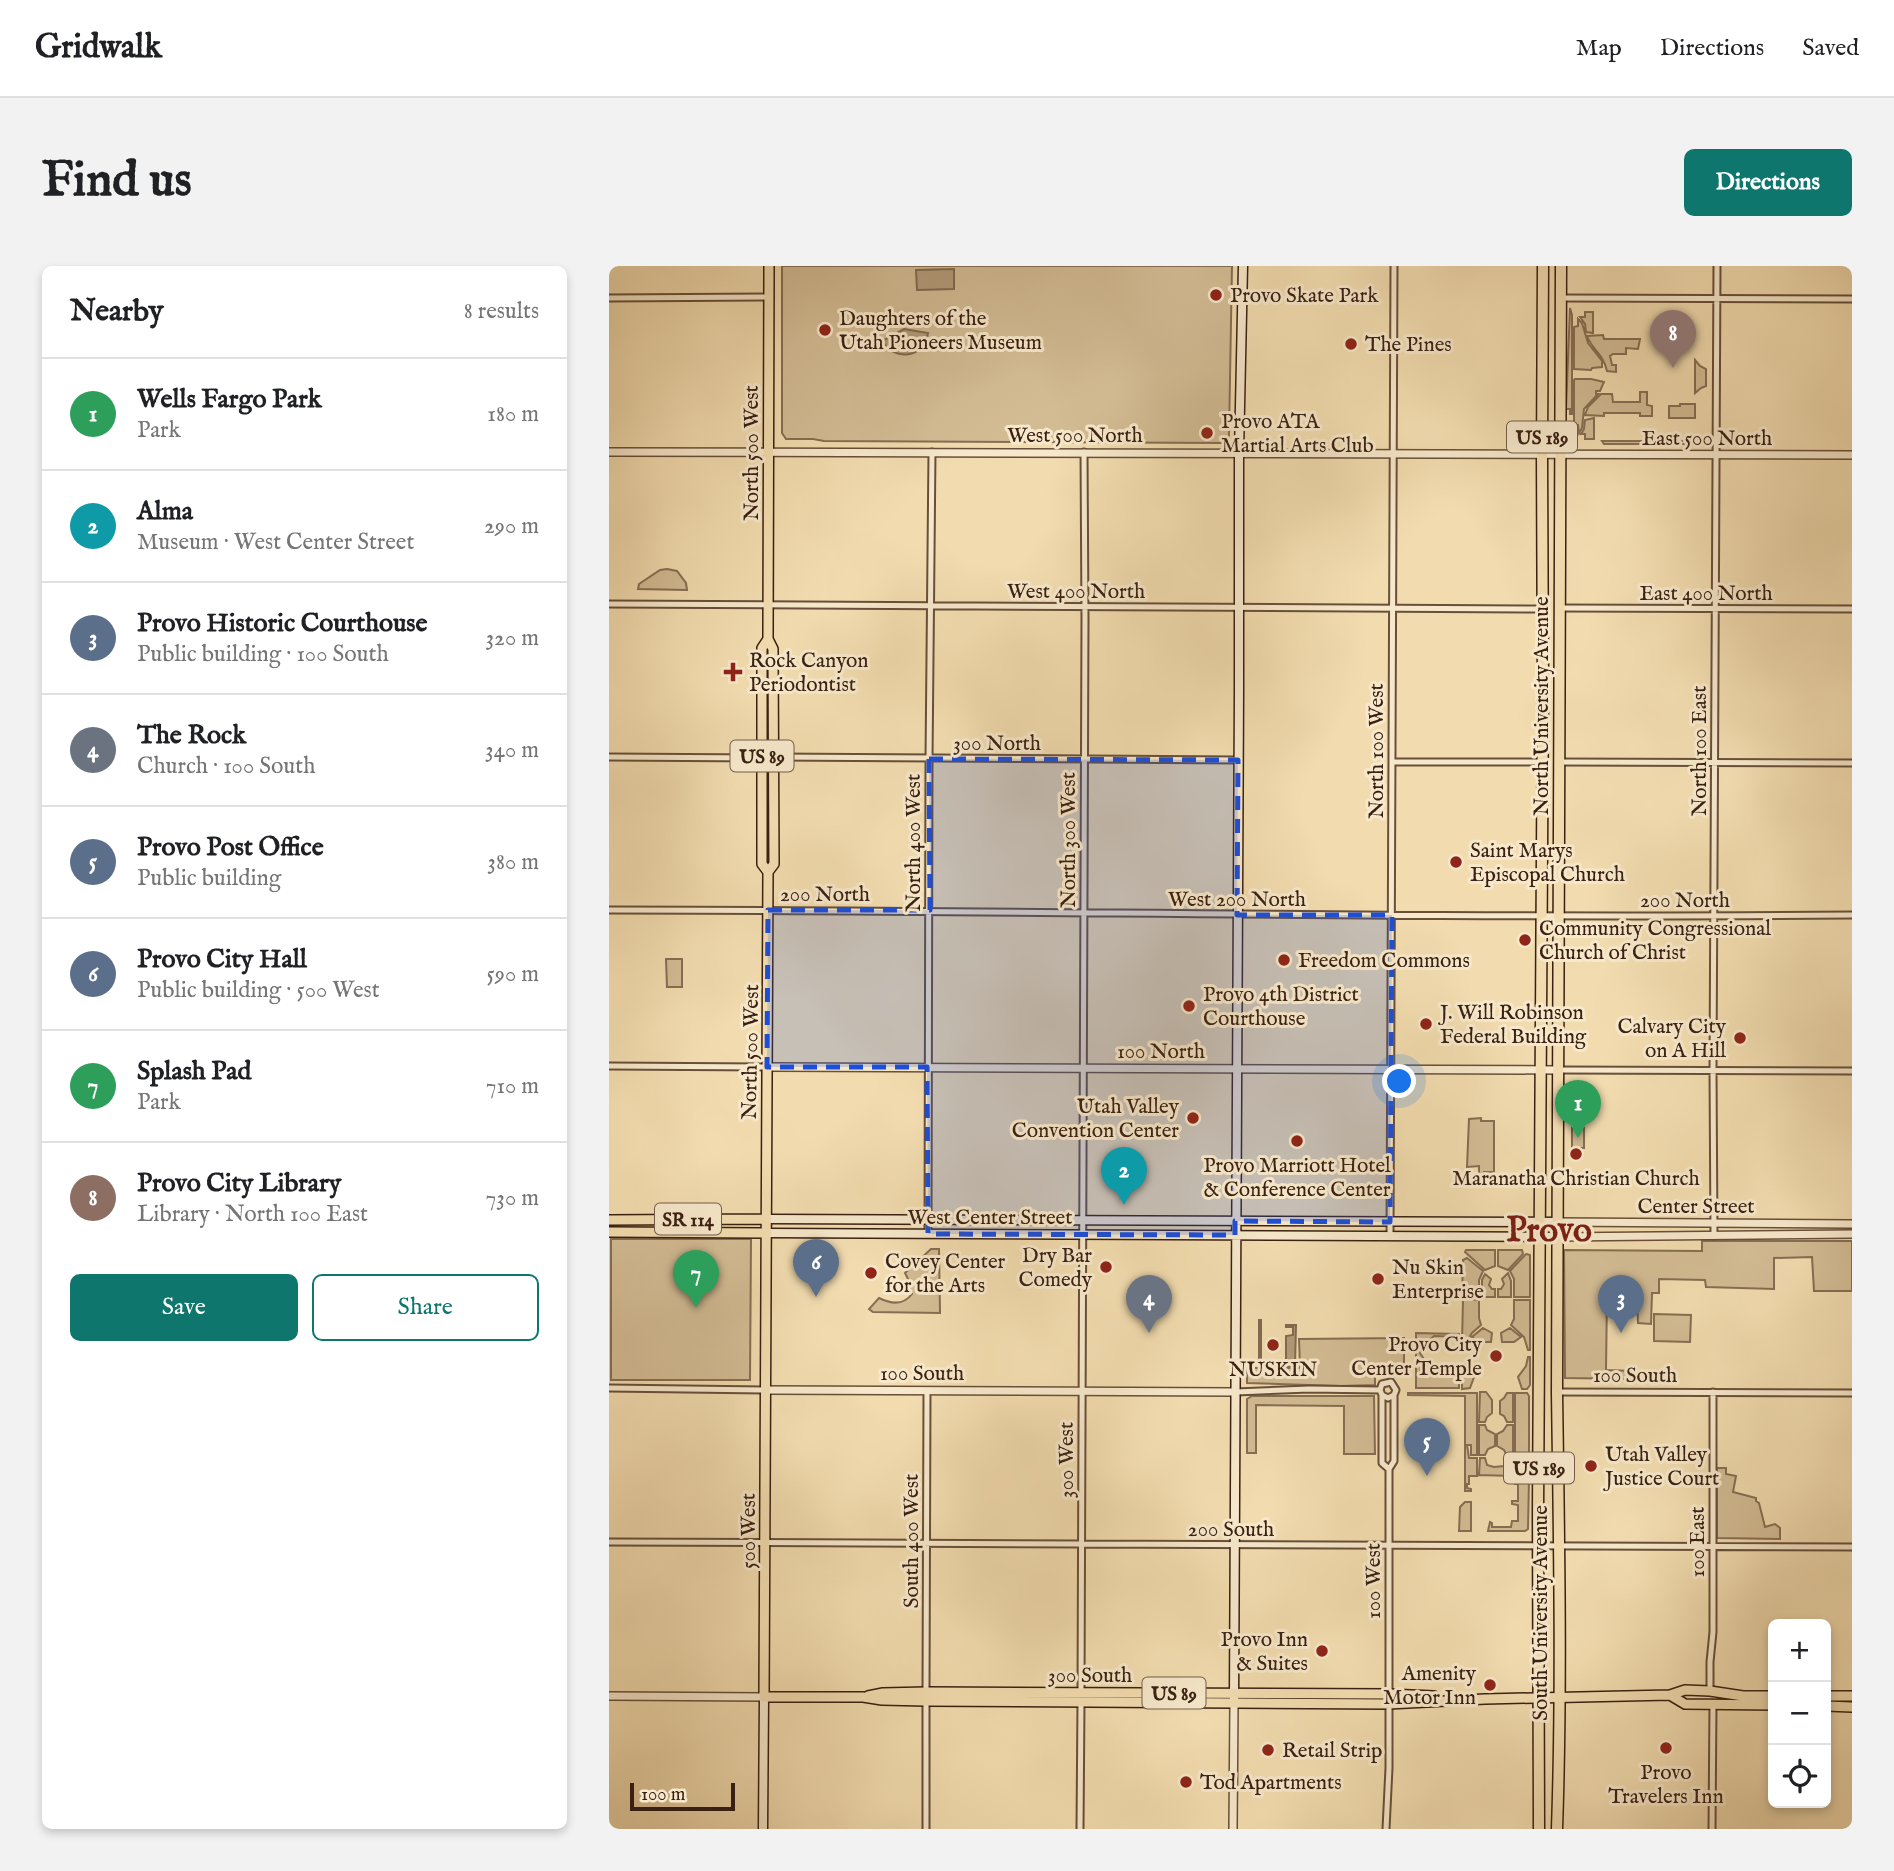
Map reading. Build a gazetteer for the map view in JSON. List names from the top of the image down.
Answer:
{
  "streets": {
    "highway": ["US 189", "North University Avenue", "South University Avenue"],
    "main road": [
      "North 500 West",
      "US 89",
      "Center Street",
      "West Center Street",
      "SR 114",
      "500 West",
      "300 South"
    ],
    "street": [
      "West 500 North",
      "East 500 North",
      "West 400 North",
      "East 400 North",
      "300 North",
      "North 100 West",
      "North 100 East",
      "North 300 West",
      "North 400 West",
      "200 North",
      "West 200 North",
      "100 North",
      "100 South",
      "300 West",
      "200 South",
      "South 400 West",
      "100 East",
      "100 West"
    ]
  },
  "crossings": [
    ["West 500 North", "East 500 North"],
    ["West 500 North", "North 500 West"],
    ["West 500 North", "North University Avenue"],
    ["West 500 North", "North 100 West"],
    ["West 500 North", "North 300 West"],
    ["West 500 North", "North 400 West"],
    ["East 500 North", "North University Avenue"],
    ["East 500 North", "North 100 East"],
    ["North 500 West", "West 400 North"],
    ["North 500 West", "300 North"],
    ["North 500 West", "200 North"],
    ["North 500 West", "100 North"],
    ["North 500 West", "West Center Street"],
    ["North 500 West", "500 West"],
    ["West 400 North", "North University Avenue"],
    ["West 400 North", "North 100 West"],
    ["West 400 North", "North 300 West"],
    ["West 400 North", "North 400 West"],
    ["East 400 North", "North University Avenue"],
    ["East 400 North", "North 100 East"],
    ["North University Avenue", "200 North"],
    ["North University Avenue", "100 North"],
    ["North University Avenue", "Center Street"],
    ["North University Avenue", "West Center Street"],
    ["North University Avenue", "South University Avenue"],
    ["300 North", "North 300 West"],
    ["300 North", "North 400 West"],
    ["North 100 West", "200 North"],
    ["North 100 West", "West 200 North"],
    ["North 100 West", "100 North"],
    ["North 100 West", "West Center Street"],
    ["North 100 East", "200 North"],
    ["North 100 East", "100 North"],
    ["North 100 East", "Center Street"],
    ["North 300 West", "200 North"],
    ["North 300 West", "West 200 North"],
    ["North 300 West", "100 North"],
    ["North 300 West", "West Center Street"],
    ["North 300 West", "300 West"],
    ["North 400 West", "200 North"],
    ["North 400 West", "100 North"],
    ["North 400 West", "West Center Street"],
    ["200 North", "West 200 North"],
    ["Center Street", "West Center Street"],
    ["Center Street", "South University Avenue"],
    ["West Center Street", "300 West"],
    ["West Center Street", "500 West"],
    ["West Center Street", "South University Avenue"],
    ["100 South", "300 West"],
    ["100 South", "500 West"],
    ["100 South", "South 400 West"],
    ["100 South", "100 East"],
    ["100 South", "South University Avenue"],
    ["300 West", "200 South"],
    ["300 West", "300 South"],
    ["200 South", "500 West"],
    ["200 South", "South 400 West"],
    ["200 South", "100 East"],
    ["200 South", "100 West"],
    ["200 South", "South University Avenue"],
    ["500 West", "300 South"],
    ["South 400 West", "300 South"],
    ["100 East", "300 South"],
    ["100 West", "300 South"],
    ["South University Avenue", "300 South"]
  ],
  "districts": ["Provo"],
  "places": {
    "other": [
      "Provo Skate Park",
      "Daughters of the Utah Pioneers Museum",
      "The Pines",
      "Provo ATA Martial Arts Club",
      "Saint Marys Episcopal Church",
      "Community Congressional Church of Christ",
      "Freedom Commons",
      "Provo 4th District Courthouse",
      "J. Will Robinson Federal Building",
      "Calvary City on A Hill",
      "Utah Valley Convention Center",
      "Provo Marriott Hotel & Conference Center",
      "Maranatha Christian Church",
      "Dry Bar Comedy",
      "Covey Center for the Arts",
      "Nu Skin Enterprise",
      "NUSKIN",
      "Provo City Center Temple",
      "Utah Valley Justice Court",
      "Provo Inn & Suites",
      "Amenity Motor Inn",
      "Provo Travelers Inn",
      "Retail Strip",
      "Tod Apartments"
    ],
    "health": ["Rock Canyon Periodontist"]
  },
  "scale_bar": "100 m",
  "page": {
    "header": "Gridwalk",
    "nav": ["Map", "Directions", "Saved"],
    "buttons": [
      "Directions",
      ["Save", "Share"]
    ],
    "title": "Find us",
    "heading": ["Nearby", "8 results"],
    "pins": [
      "8",
      "1",
      "2",
      "6",
      "7",
      "3",
      "4",
      "5"
    ],
    "list": [
      {
        "mark": "1",
        "name": "Wells Fargo Park",
        "note": "Park",
        "value": "180 m"
      },
      {
        "mark": "2",
        "name": "Alma",
        "note": "Museum · West Center Street",
        "value": "290 m"
      },
      {
        "mark": "3",
        "name": "Provo Historic Courthouse",
        "note": "Public building · 100 South",
        "value": "320 m"
      },
      {
        "mark": "4",
        "name": "The Rock",
        "note": "Church · 100 South",
        "value": "340 m"
      },
      {
        "mark": "5",
        "name": "Provo Post Office",
        "note": "Public building",
        "value": "380 m"
      },
      {
        "mark": "6",
        "name": "Provo City Hall",
        "note": "Public building · 500 West",
        "value": "590 m"
      },
      {
        "mark": "7",
        "name": "Splash Pad",
        "note": "Park",
        "value": "710 m"
      },
      {
        "mark": "8",
        "name": "Provo City Library",
        "note": "Library · North 100 East",
        "value": "730 m"
      }
    ],
    "map_buttons": ["+", "−"],
    "scale": "100 m"
  }
}
